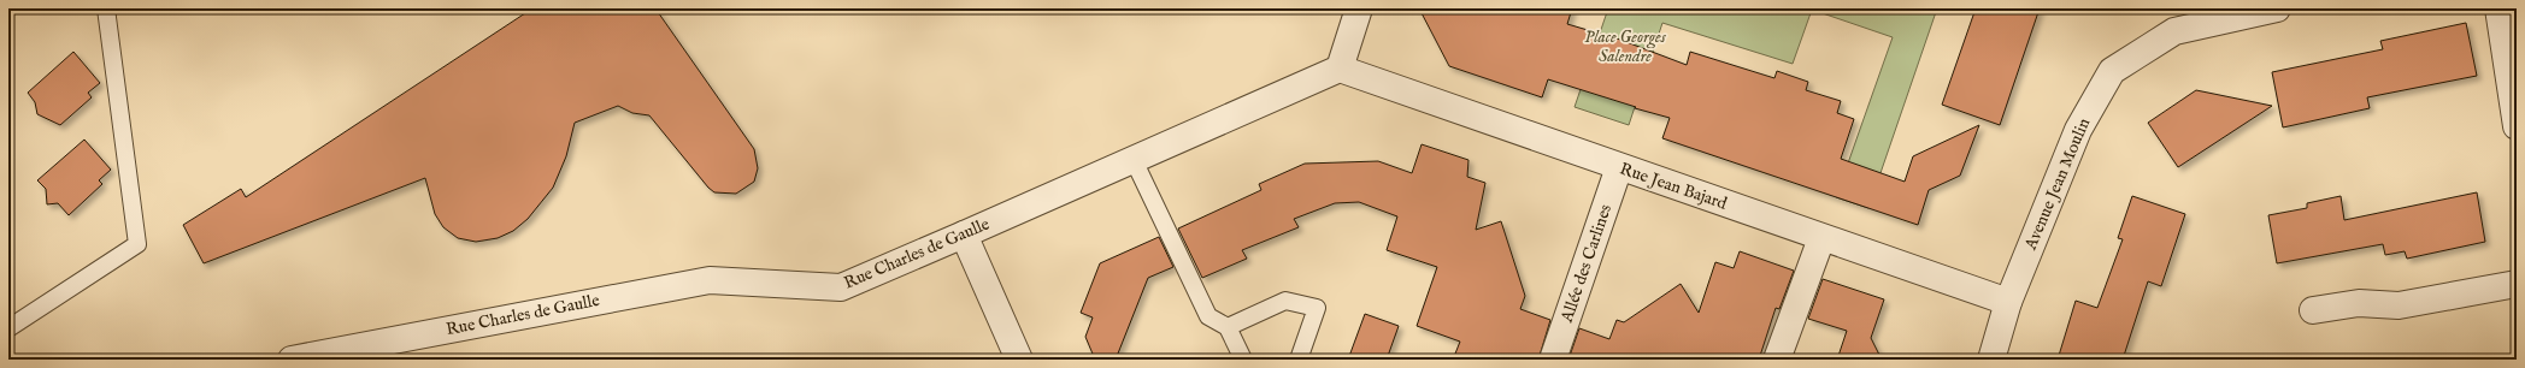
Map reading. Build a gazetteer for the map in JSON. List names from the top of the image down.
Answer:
{
  "streets": {
    "street": [
      "Avenue Jean Moulin",
      "Rue Jean Bajard",
      "Rue Charles de Gaulle",
      "Allée des Carlines"
    ]
  },
  "crossings": [
    ["Avenue Jean Moulin", "Rue Jean Bajard"],
    ["Rue Jean Bajard", "Rue Charles de Gaulle"],
    ["Rue Jean Bajard", "Allée des Carlines"]
  ],
  "parks": ["Place Georges Salendre"]
}
